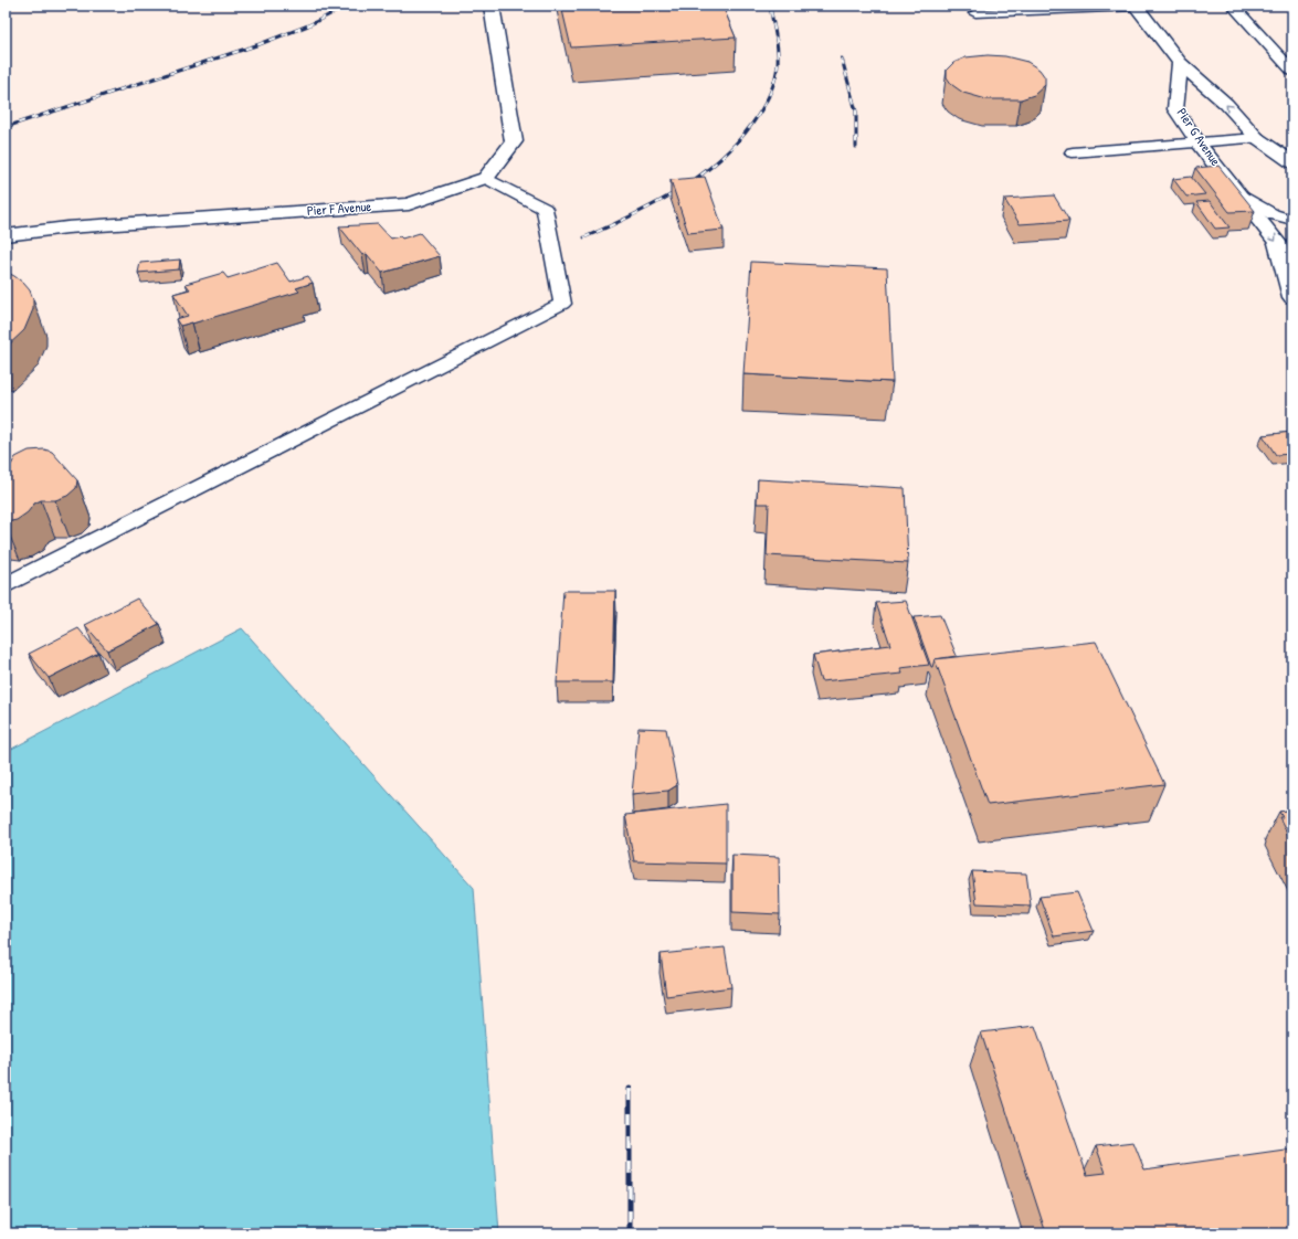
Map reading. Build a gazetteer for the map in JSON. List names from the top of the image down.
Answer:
{
  "streets": {
    "main road": ["Pier G Avenue", "Pier F Avenue"]
  },
  "one_way": ["Pier G Avenue"]
}
